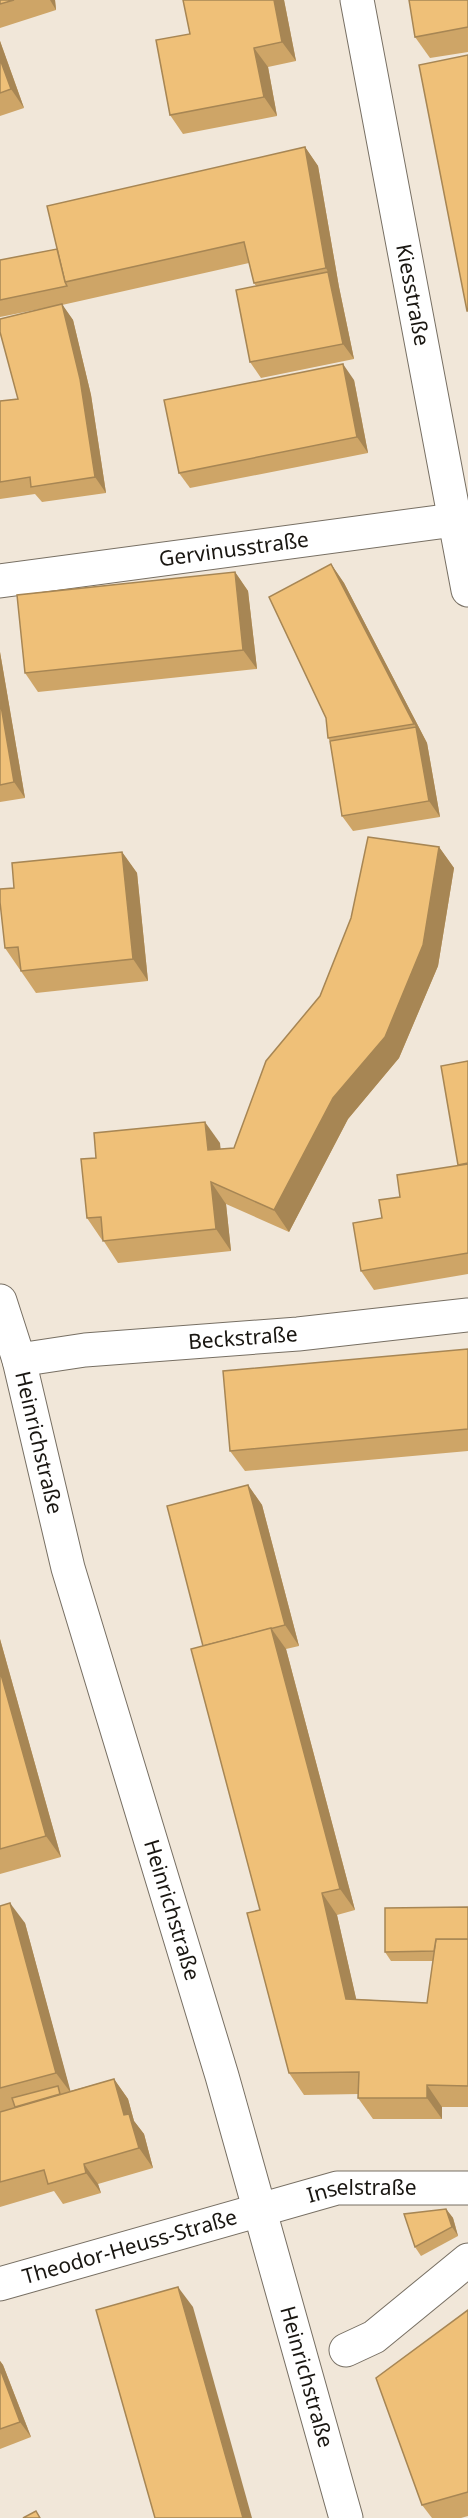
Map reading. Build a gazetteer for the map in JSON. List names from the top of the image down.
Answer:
{
  "streets": {
    "street": [
      "Kiesstraße",
      "Gervinusstraße",
      "Beckstraße",
      "Heinrichstraße",
      "Inselstraße",
      "Theodor-Heuss-Straße"
    ]
  },
  "crossings": [
    ["Kiesstraße", "Gervinusstraße"],
    ["Beckstraße", "Heinrichstraße"],
    ["Heinrichstraße", "Inselstraße"],
    ["Heinrichstraße", "Theodor-Heuss-Straße"],
    ["Inselstraße", "Theodor-Heuss-Straße"]
  ]
}
